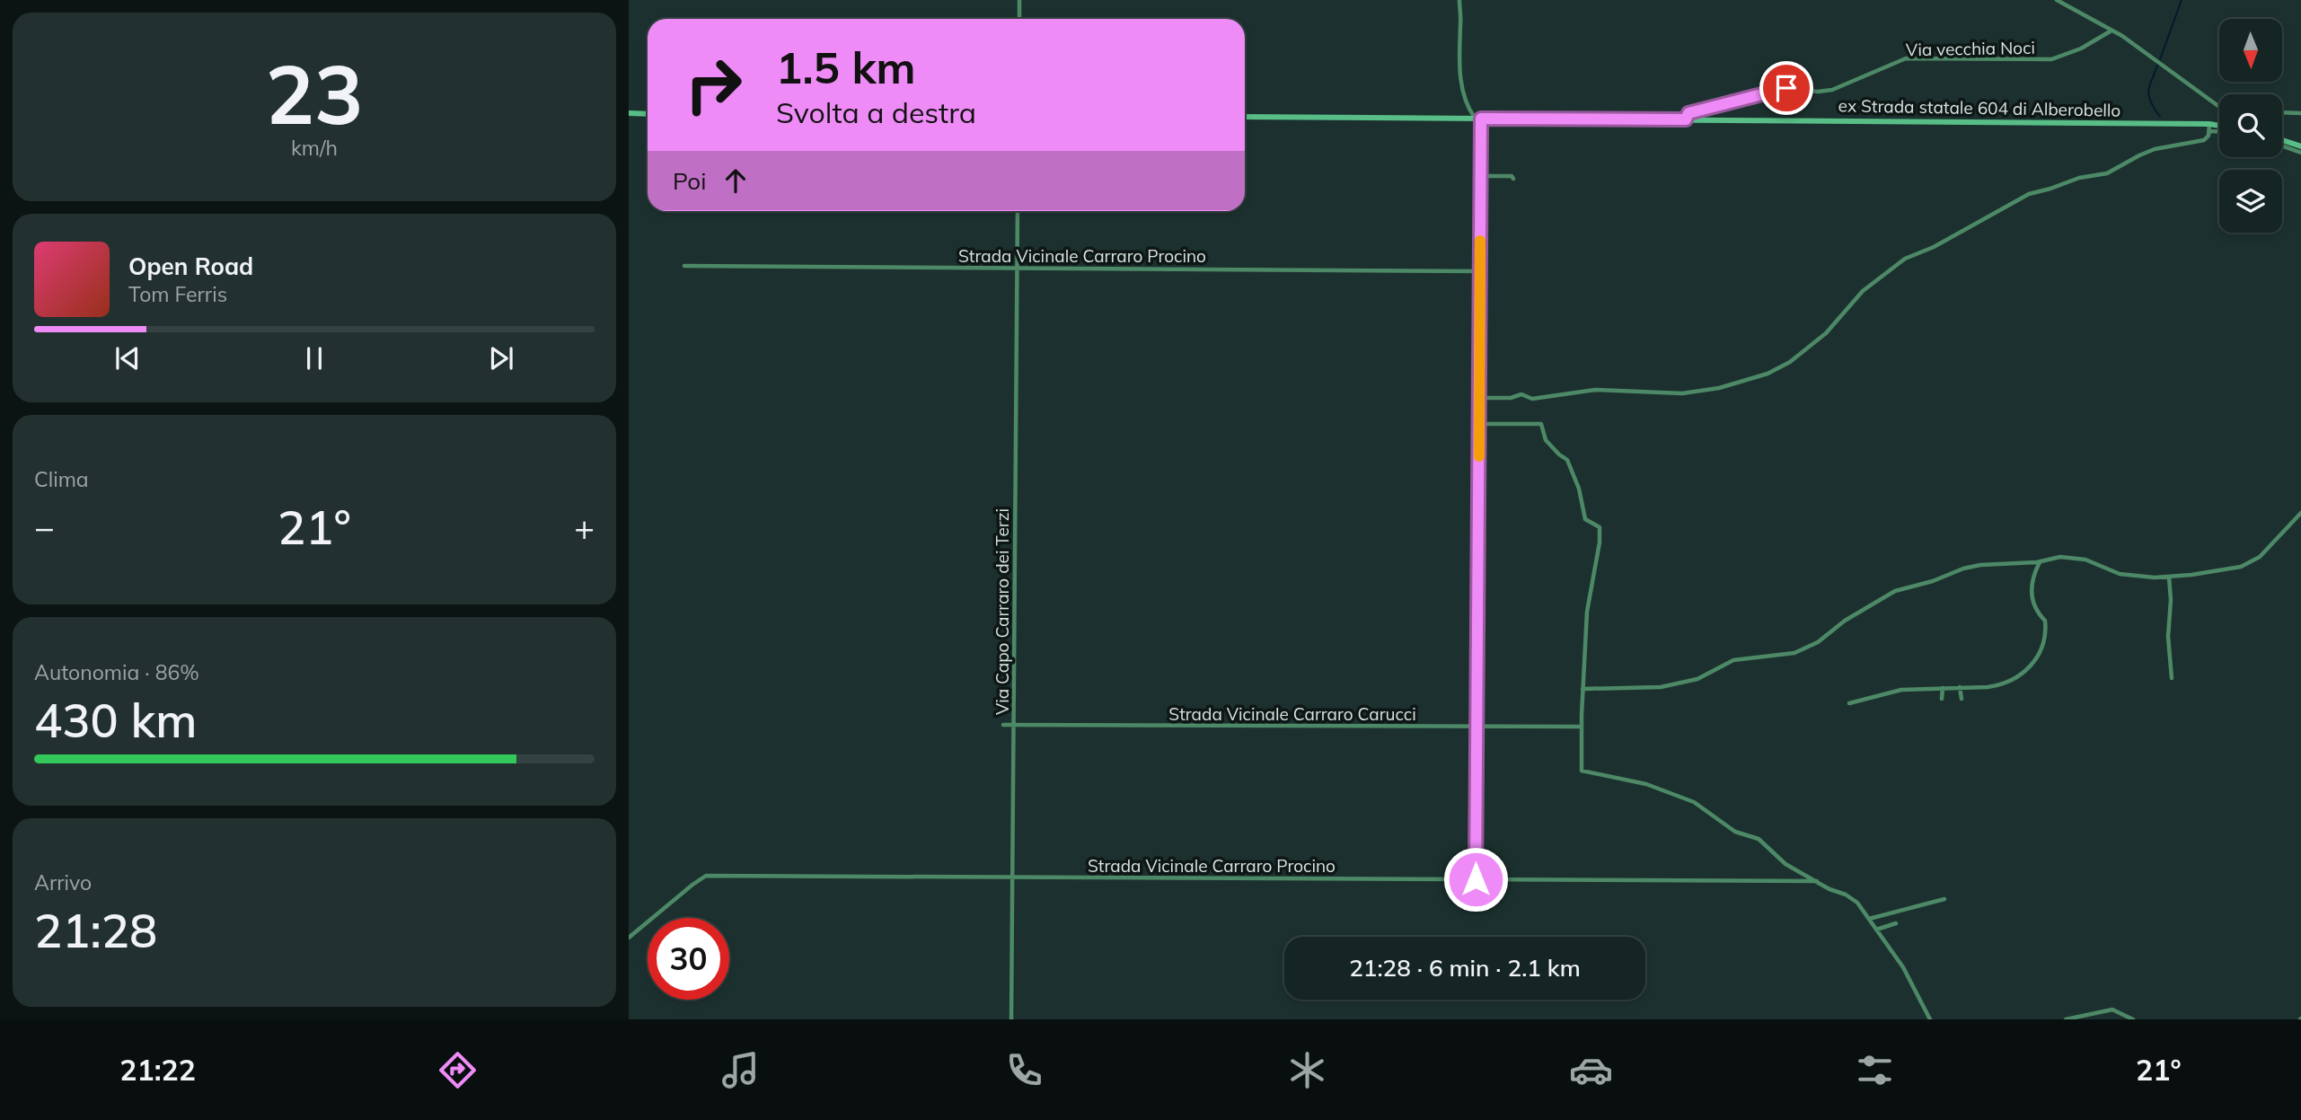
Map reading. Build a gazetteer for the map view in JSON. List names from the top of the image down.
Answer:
{
  "streets": {
    "main road": ["ex Strada statale 604 di Alberobello"],
    "street": [
      "Via vecchia Noci",
      "Strada Vicinale Carraro Procino",
      "Via Capo Carraro dei Terzi",
      "Strada Vicinale Carraro Carucci"
    ]
  },
  "crossings": [
    ["Via vecchia Noci", "ex Strada statale 604 di Alberobello"],
    ["Strada Vicinale Carraro Procino", "Via Capo Carraro dei Terzi"],
    ["Via Capo Carraro dei Terzi", "Strada Vicinale Carraro Carucci"]
  ],
  "north": "bottom",
  "page": {
    "tile": [
      ["23", "km/h"],
      "Clima",
      ["Autonomia · 86%", "430 km"],
      ["Arrivo", "21:28"]
    ],
    "turn": ["1.5 km", "Svolta a destra"],
    "then": "Poi",
    "song": ["Open Road", "Tom Ferris"],
    "heat": ["−", "21°", "+"],
    "limit": "30",
    "trip": "21:28 · 6 min · 2.1 km",
    "tabs": ["21:22", "21°"]
  }
}
